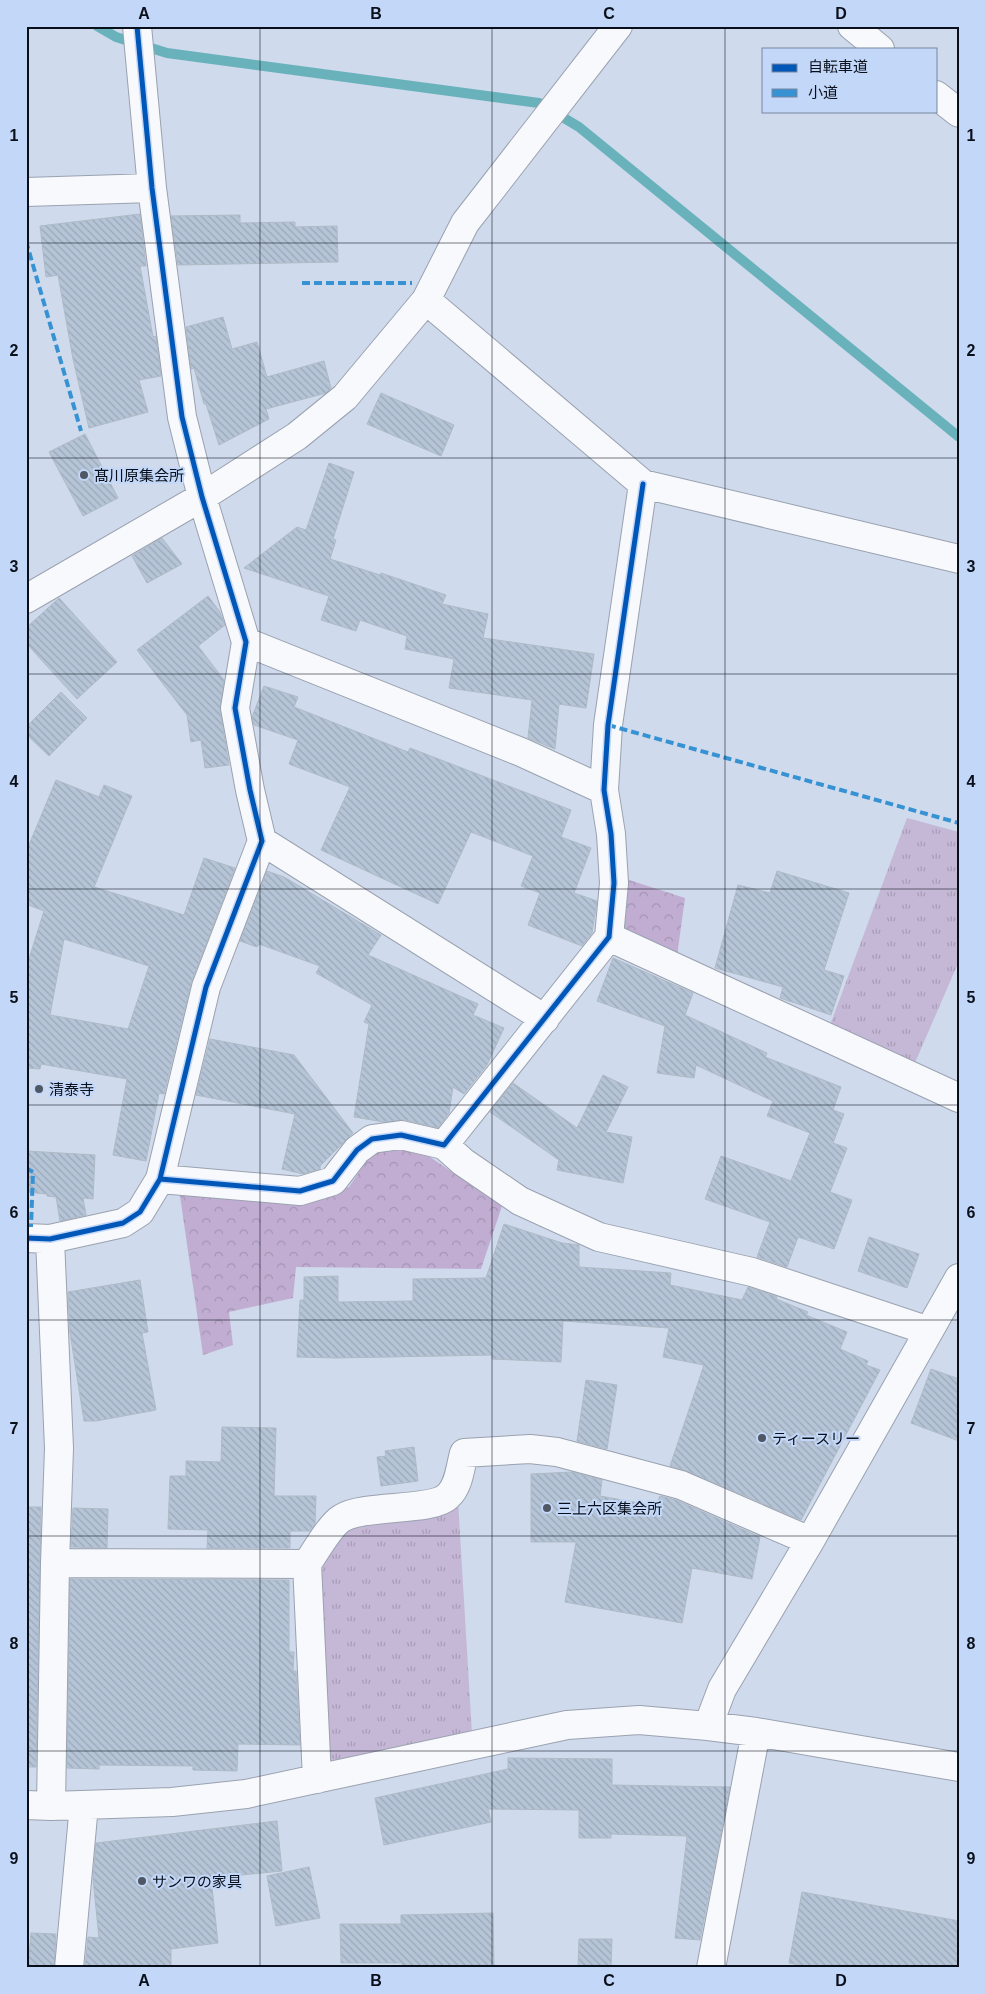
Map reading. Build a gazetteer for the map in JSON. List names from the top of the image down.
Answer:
{
  "places": [
    "髙川原集会所",
    "清泰寺",
    "ティースリー",
    "三上六区集会所",
    "サンワの家具"
  ],
  "legend": ["自転車道", "小道"],
  "grid": {
    "columns": [
      "A",
      "B",
      "C",
      "D"
    ],
    "rows": [
      "1",
      "2",
      "3",
      "4",
      "5",
      "6",
      "7",
      "8",
      "9"
    ]
  }
}
